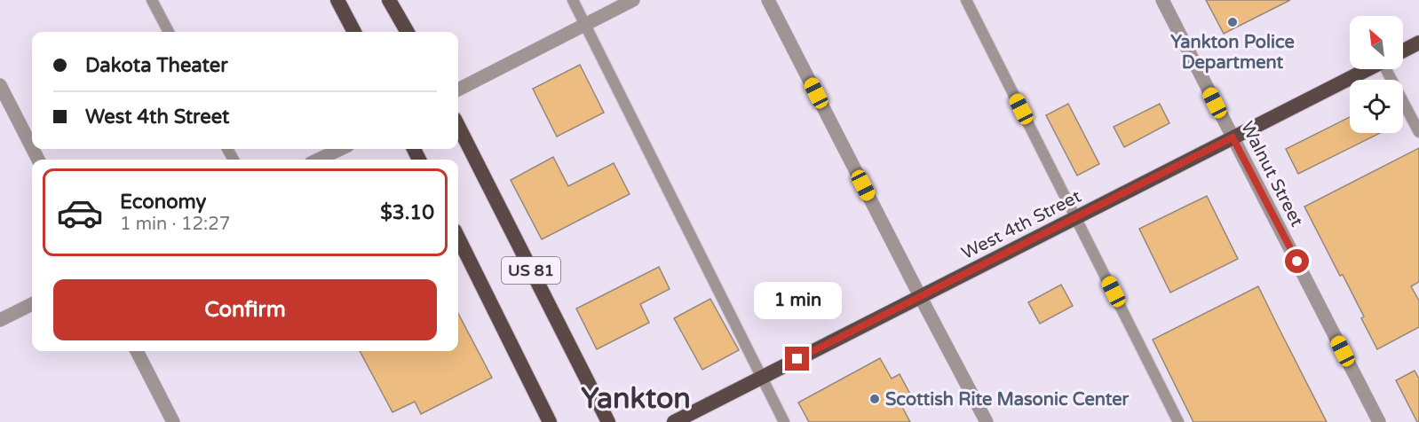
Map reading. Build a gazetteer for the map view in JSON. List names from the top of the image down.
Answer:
{
  "streets": {
    "highway": ["West 4th Street", "US 81"],
    "street": ["Walnut Street"]
  },
  "crossings": [
    ["Walnut Street", "West 4th Street"]
  ],
  "districts": ["Yankton"],
  "places": ["Yankton Police Department", "Scottish Rite Masonic Center"],
  "north": "top left",
  "page": {
    "banner": ["Dakota Theater", "West 4th Street"],
    "list": [
      {
        "name": "Economy",
        "note": "1 min · 12:27",
        "value": "$3.10"
      }
    ],
    "buttons": "Confirm",
    "bubble": "1 min"
  }
}
